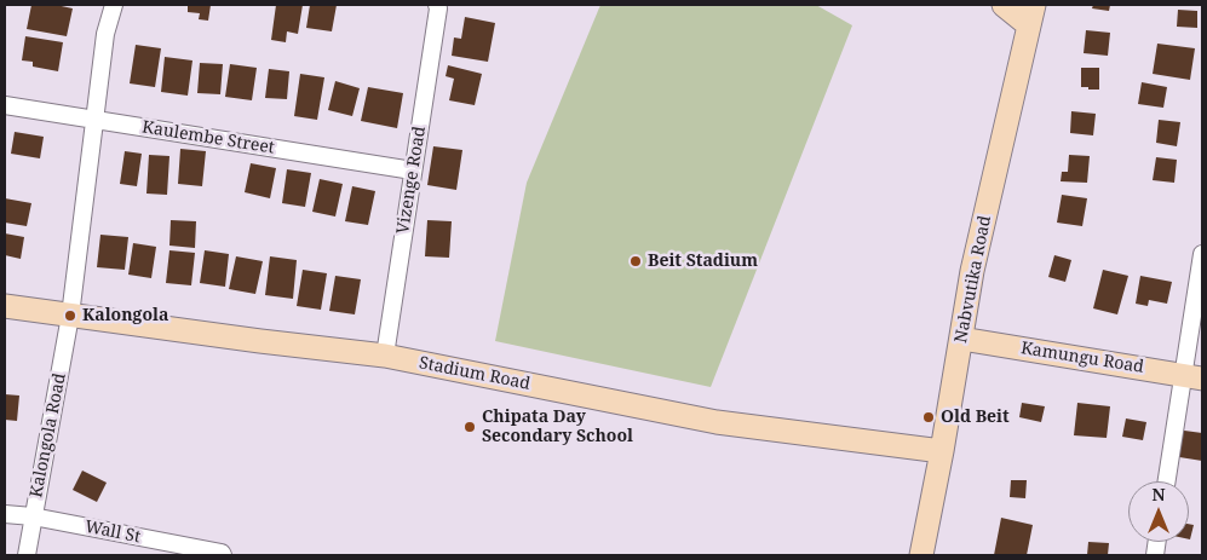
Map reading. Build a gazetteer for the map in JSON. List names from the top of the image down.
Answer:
{
  "streets": {
    "street": [
      "Kaulembe Street",
      "Vizenge Road",
      "Nabvutika Road",
      "Kamungu Road",
      "Stadium Road",
      "Kalongola Road",
      "Wall St"
    ]
  },
  "crossings": [
    ["Kaulembe Street", "Vizenge Road"],
    ["Kaulembe Street", "Kalongola Road"],
    ["Vizenge Road", "Stadium Road"],
    ["Nabvutika Road", "Kamungu Road"],
    ["Nabvutika Road", "Stadium Road"],
    ["Stadium Road", "Kalongola Road"],
    ["Kalongola Road", "Wall St"]
  ],
  "places": [
    "Beit Stadium",
    "Kalongola",
    "Old Beit",
    "Chipata Day Secondary School"
  ],
  "north": "top"
}
